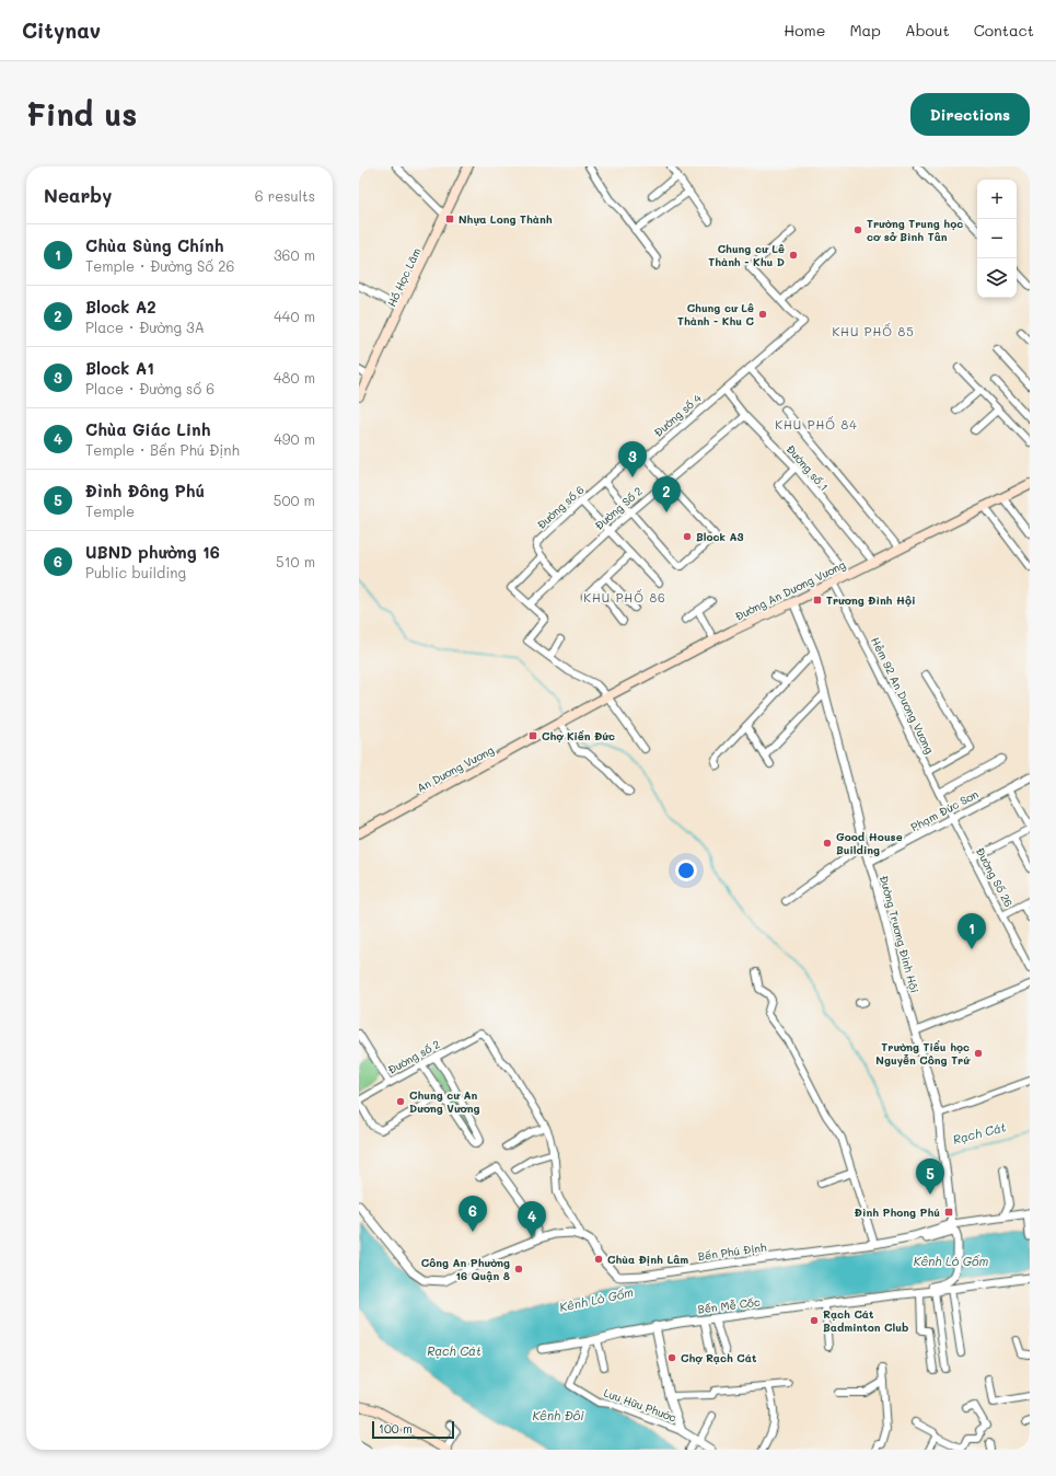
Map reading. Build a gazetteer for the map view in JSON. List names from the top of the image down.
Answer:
{
  "streets": {
    "main road": ["Hồ Học Lãm", "Đường An Dương Vương", "An Dương Vương"],
    "street": [
      "Đường số 4",
      "Đường số 1",
      "Đường số 6",
      "Đường Số 2",
      "Hẻm 92 An Dương Vương",
      "Phạm Đức Sơn",
      "Đường Số 26",
      "Đường Trương Đình Hội",
      "Đường số 2",
      "Bến Phú Định",
      "Bến Mễ Cốc",
      "Lưu Hữu Phước"
    ]
  },
  "crossings": [
    ["Đường số 4", "Đường số 1"],
    ["Đường số 4", "Đường số 6"],
    ["Đường số 1", "Đường Số 2"],
    ["Đường số 1", "Đường An Dương Vương"],
    ["Đường An Dương Vương", "Hẻm 92 An Dương Vương"],
    ["Đường An Dương Vương", "An Dương Vương"],
    ["Đường An Dương Vương", "Đường Trương Đình Hội"],
    ["Hẻm 92 An Dương Vương", "Phạm Đức Sơn"],
    ["Hẻm 92 An Dương Vương", "Đường Số 26"],
    ["Phạm Đức Sơn", "Đường Số 26"],
    ["Phạm Đức Sơn", "Đường Trương Đình Hội"],
    ["Đường Trương Đình Hội", "Bến Phú Định"],
    ["Bến Mễ Cốc", "Lưu Hữu Phước"]
  ],
  "districts": ["KHU PHỐ 85", "KHU PHỐ 84", "KHU PHỐ 86"],
  "water": ["Rạch Cát", "Kênh Lò Gốm", "Kênh Đôi"],
  "places": {
    "transit": [
      "Nhựa Long Thành",
      "Trương Đình Hội",
      "Chợ Kiến Đức",
      "Đình Phong Phú"
    ],
    "other": [
      "Trường Trung học cơ sở Bình Tân",
      "Chung cư Lê Thành - Khu D",
      "Chung cư Lê Thành - Khu C",
      "Block A3",
      "Good House Building",
      "Trường Tiểu học Nguyễn Công Trứ",
      "Chung cư An Dương Vương",
      "Chùa Định Lâm",
      "Công An Phường 16 Quận 8",
      "Rạch Cát Badminton Club",
      "Chợ Rạch Cát"
    ]
  },
  "scale_bar": "100 m",
  "page": {
    "header": "Citynav",
    "nav": [
      "Home",
      "Map",
      "About",
      "Contact"
    ],
    "buttons": "Directions",
    "title": "Find us",
    "heading": ["Nearby", "6 results"],
    "map_buttons": ["+", "−"],
    "list": [
      {
        "mark": "1",
        "name": "Chùa Sùng Chính",
        "note": "Temple · Đường Số 26",
        "value": "360 m"
      },
      {
        "mark": "2",
        "name": "Block A2",
        "note": "Place · Đường 3A",
        "value": "440 m"
      },
      {
        "mark": "3",
        "name": "Block A1",
        "note": "Place · Đường số 6",
        "value": "480 m"
      },
      {
        "mark": "4",
        "name": "Chùa Giác Linh",
        "note": "Temple · Bến Phú Định",
        "value": "490 m"
      },
      {
        "mark": "5",
        "name": "Đình Đông Phú",
        "note": "Temple",
        "value": "500 m"
      },
      {
        "mark": "6",
        "name": "UBND phường 16",
        "note": "Public building",
        "value": "510 m"
      }
    ],
    "pins": [
      "3",
      "2",
      "1",
      "5",
      "6",
      "4"
    ],
    "scale": "100 m"
  }
}
